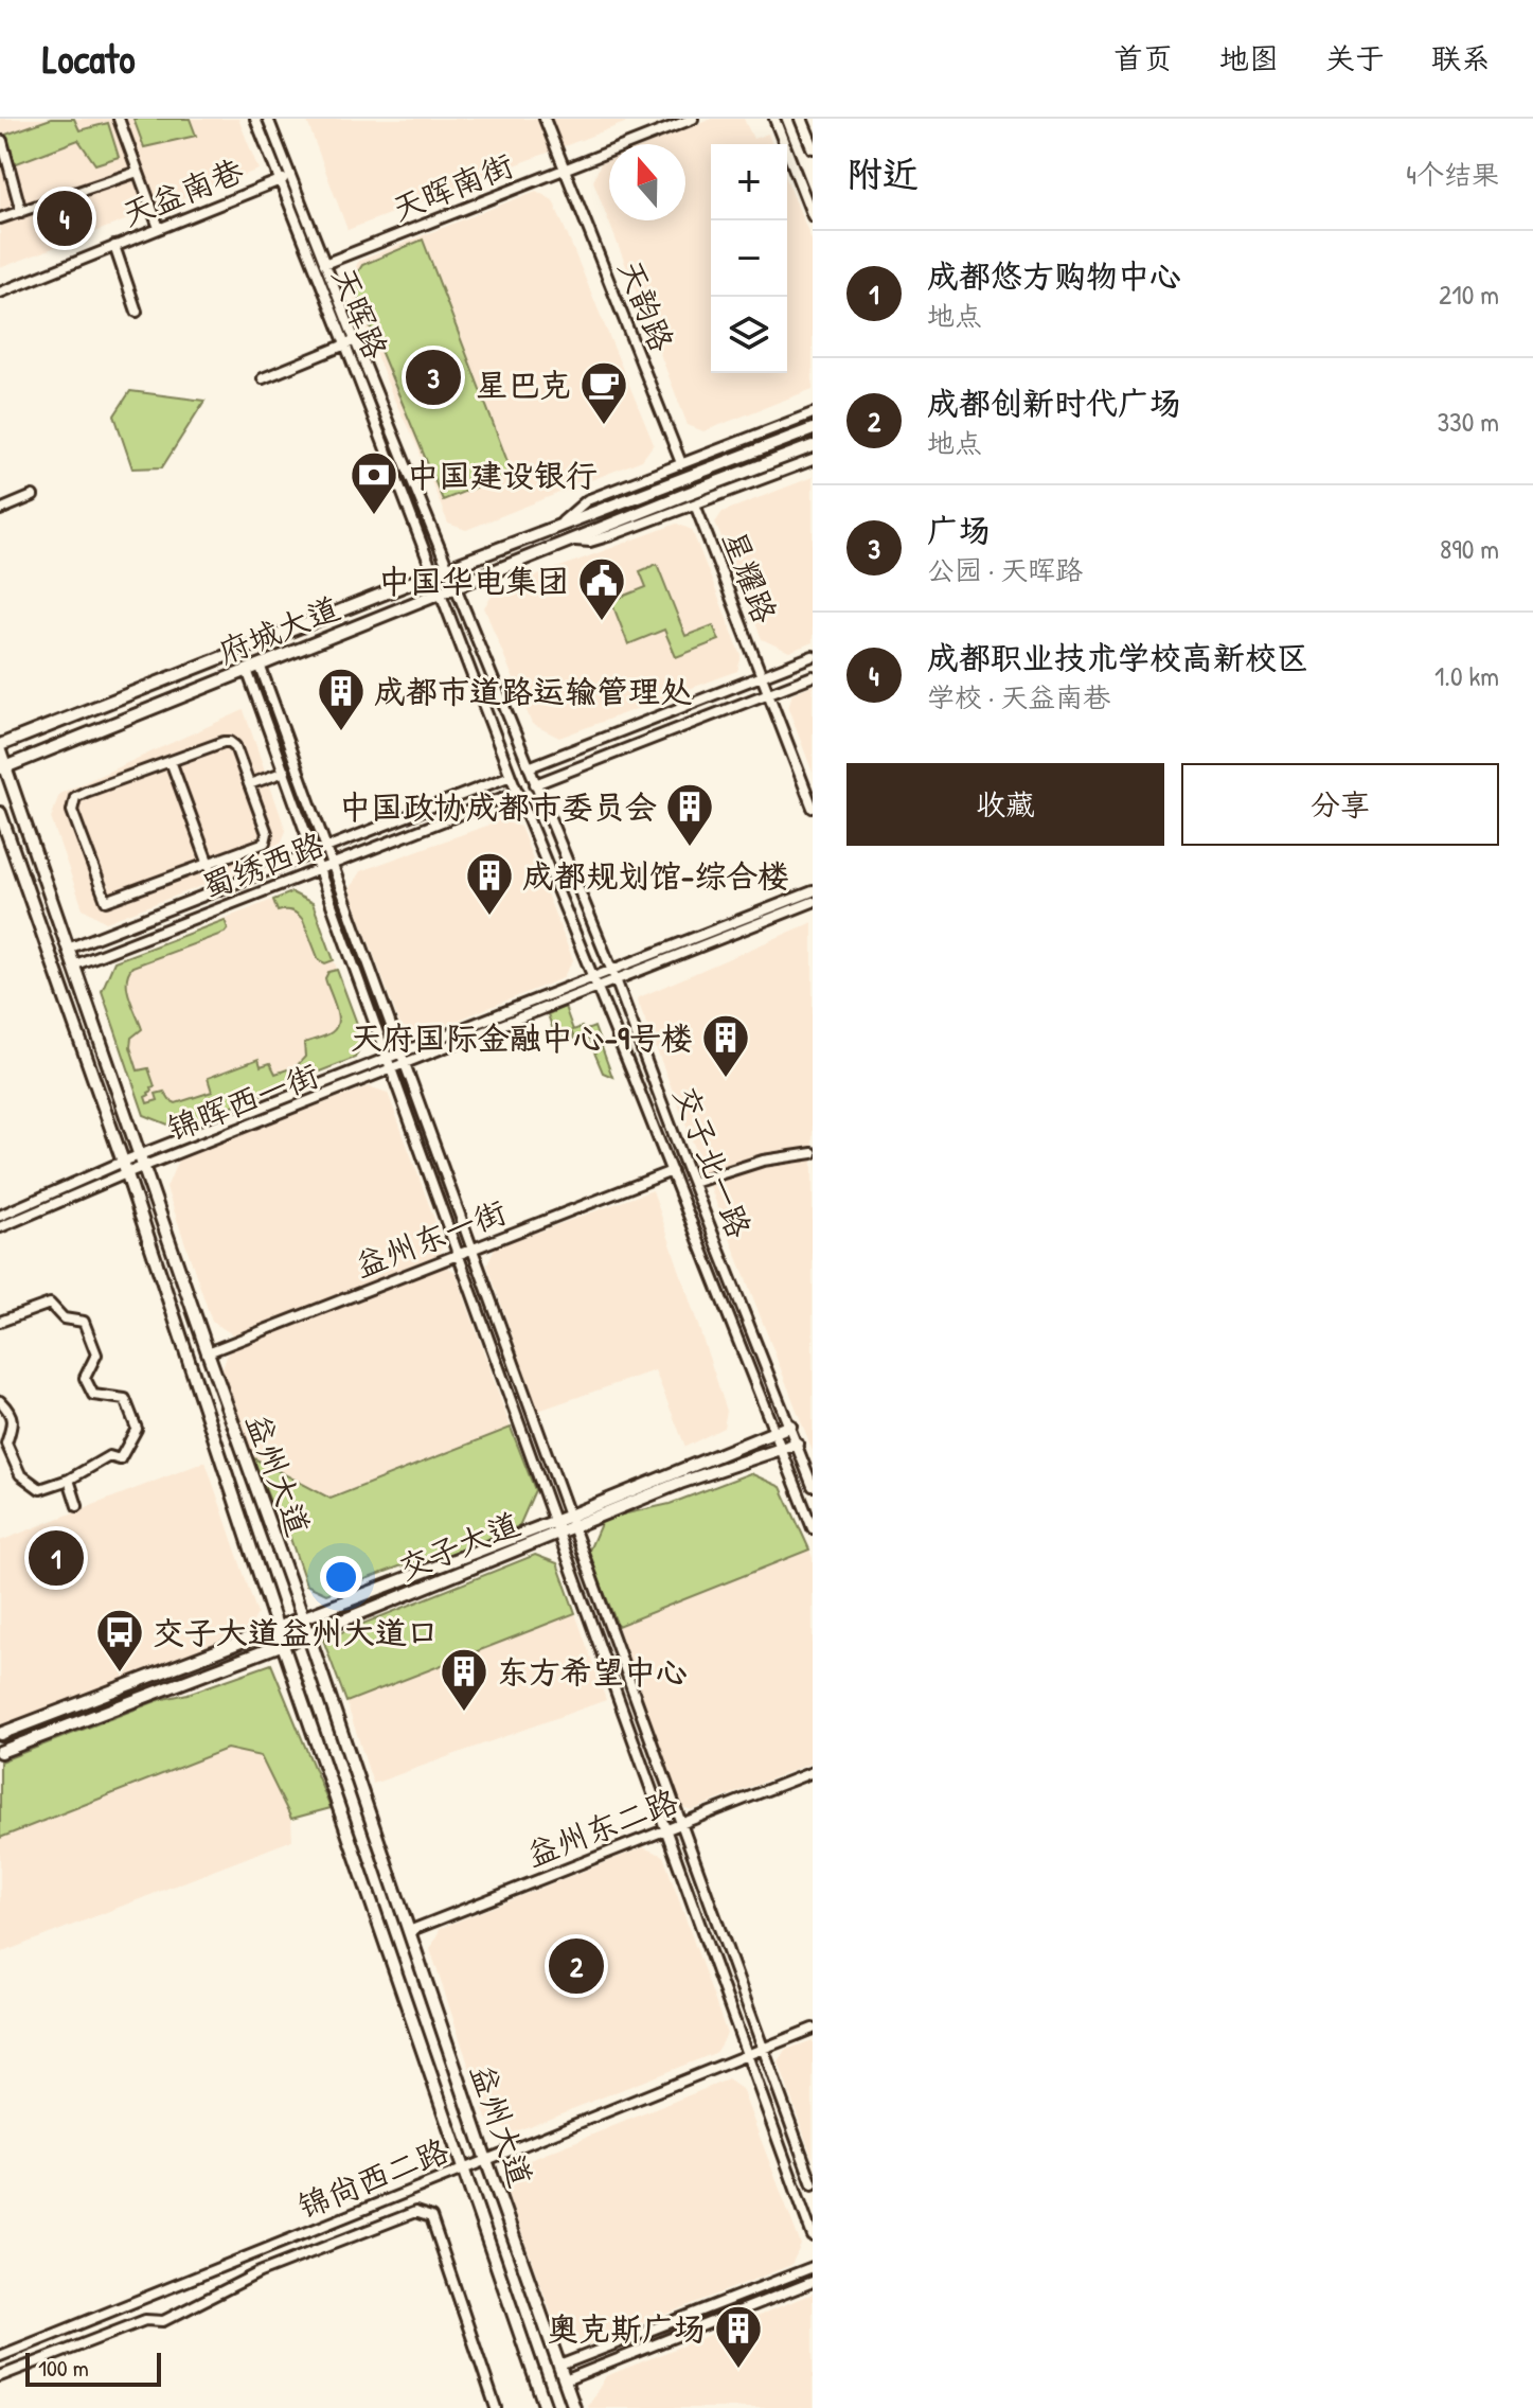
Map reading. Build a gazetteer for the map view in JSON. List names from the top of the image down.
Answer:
{
  "streets": {
    "main road": ["府城大道", "益州大道", "交子大道"],
    "street": [
      "天晖南街",
      "天益南巷",
      "天韵路",
      "天晖路",
      "星耀路",
      "蜀绣西路",
      "锦晖西一街",
      "交子北一路",
      "益州东一街",
      "益州东二路",
      "锦尚西二路"
    ]
  },
  "crossings": [
    ["天晖南街", "天韵路"],
    ["天晖南街", "天晖路"],
    ["天益南巷", "天晖路"],
    ["天晖路", "府城大道"],
    ["天晖路", "交子北一路"],
    ["府城大道", "交子北一路"],
    ["府城大道", "益州大道"],
    ["蜀绣西路", "交子北一路"],
    ["蜀绣西路", "益州大道"],
    ["锦晖西一街", "交子北一路"],
    ["锦晖西一街", "益州大道"],
    ["交子北一路", "益州东一街"],
    ["交子北一路", "交子大道"],
    ["益州东一街", "益州大道"],
    ["益州大道", "交子大道"],
    ["益州大道", "益州东二路"],
    ["益州大道", "锦尚西二路"]
  ],
  "places": {
    "cafe": ["星巴克"],
    "bank": ["中国建设银行"],
    "public building": ["中国华电集团"],
    "building": [
      "成都市道路运输管理处",
      "中国政协成都市委员会",
      "成都规划馆-综合楼",
      "天府国际金融中心-9号楼",
      "东方希望中心",
      "奥克斯广场"
    ],
    "bus stop": ["交子大道益州大道口"]
  },
  "scale_bar": "100 m",
  "north": "top",
  "page": {
    "header": "Locato",
    "nav": [
      "首页",
      "地图",
      "关于",
      "联系"
    ],
    "heading": ["附近", "4个结果"],
    "map_buttons": ["+", "−"],
    "pins": [
      "4",
      "3",
      "1",
      "2"
    ],
    "list": [
      {
        "mark": "1",
        "name": "成都悠方购物中心",
        "note": "地点",
        "value": "210 m"
      },
      {
        "mark": "2",
        "name": "成都创新时代广场",
        "note": "地点",
        "value": "330 m"
      },
      {
        "mark": "3",
        "name": "广场",
        "note": "公园 · 天晖路",
        "value": "890 m"
      },
      {
        "mark": "4",
        "name": "成都职业技术学校高新校区",
        "note": "学校 · 天益南巷",
        "value": "1.0 km"
      }
    ],
    "buttons": ["收藏", "分享"],
    "scale": "100 m"
  }
}
